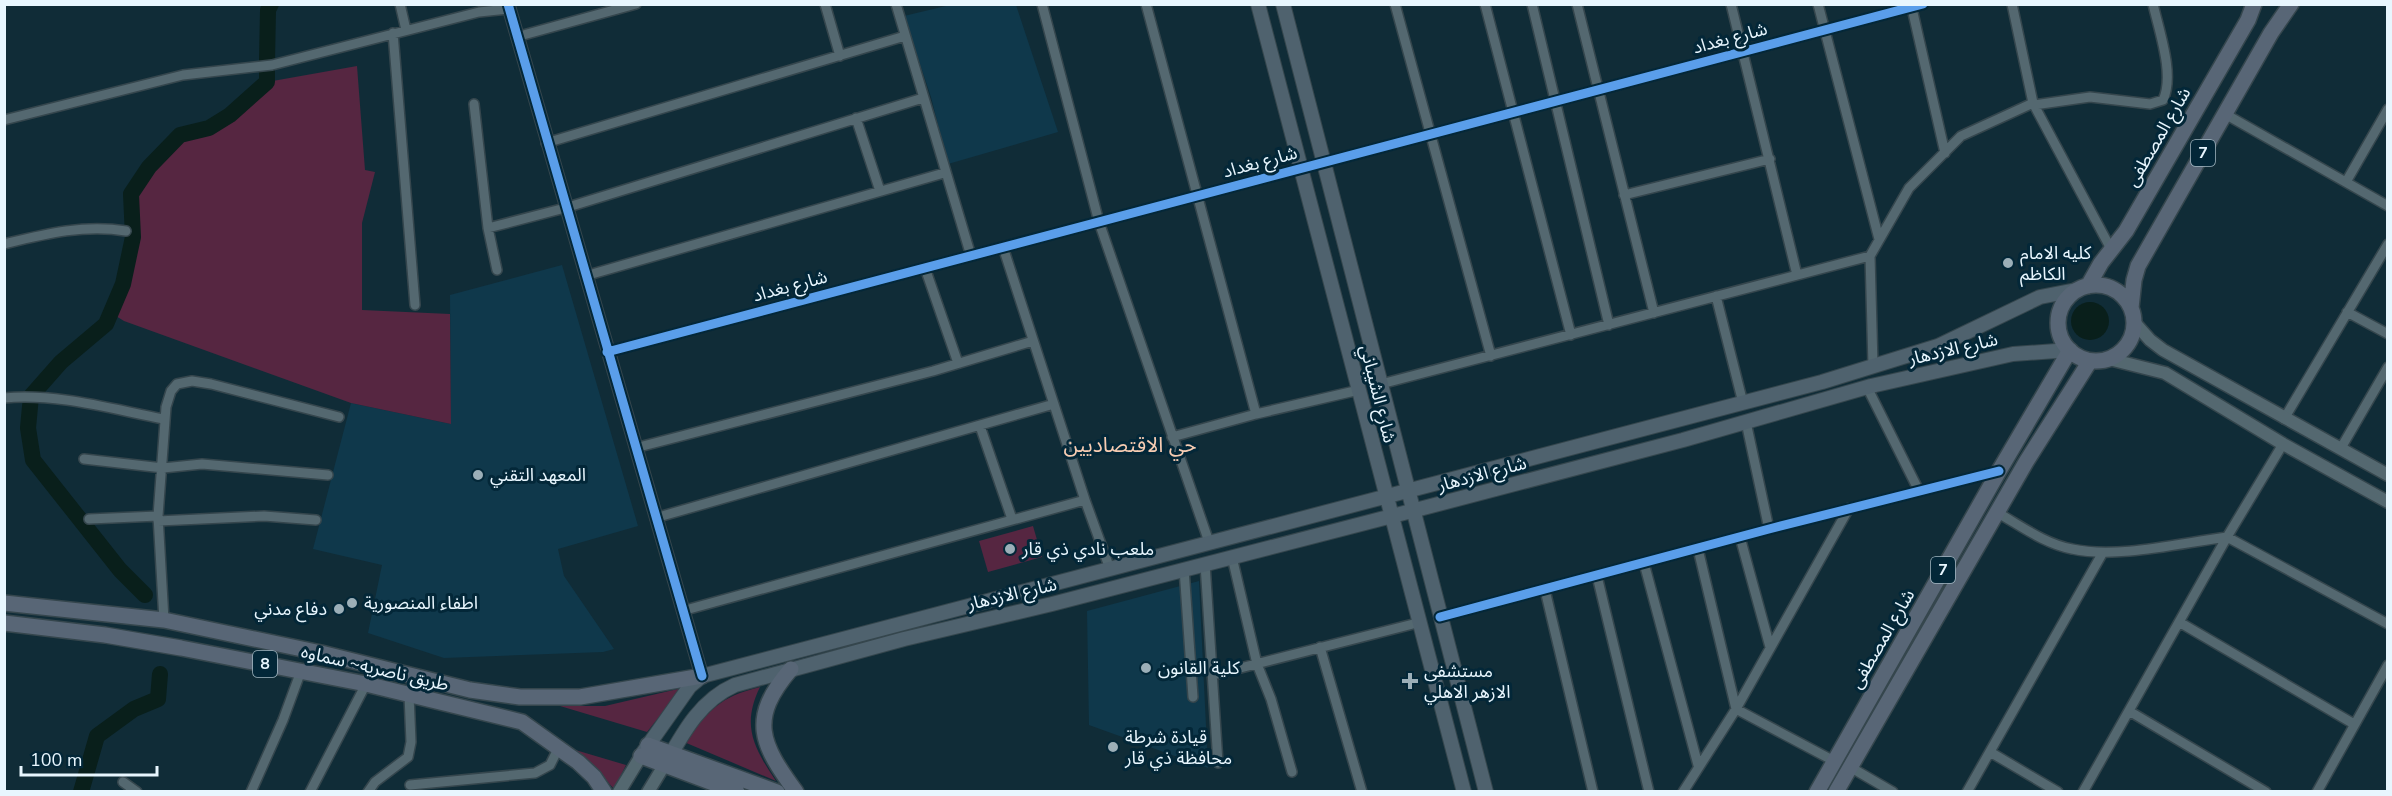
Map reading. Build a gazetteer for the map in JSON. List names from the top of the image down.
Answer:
{
  "streets": {
    "highway": [
      "شارع المصطفى",
      "7",
      "8",
      "طريق ناصريه~ سماوه"
    ],
    "main road": ["شارع الازدهار", "شارع الشيباني"],
    "street": ["شارع بغداد"]
  },
  "crossings": [
    ["شارع بغداد", "شارع الشيباني"],
    ["شارع المصطفى", "7"],
    ["شارع المصطفى", "شارع الازدهار"],
    ["7", "شارع الازدهار"],
    ["شارع الازدهار", "شارع الشيباني"],
    ["شارع الازدهار", "طريق ناصريه~ سماوه"]
  ],
  "districts": ["حي الاقتصاديين"],
  "places": {
    "other": [
      "كليه الامام الكاظم",
      "المعهد التقني",
      "ملعب نادي ذي قار",
      "اطفاء المنصورية",
      "دفاع مدني",
      "كلية القانون",
      "قيادة شرطة محافظة ذي قار"
    ],
    "health": ["مستشفى الازهر الاهلي"]
  },
  "scale_bar": "100 m"
}
